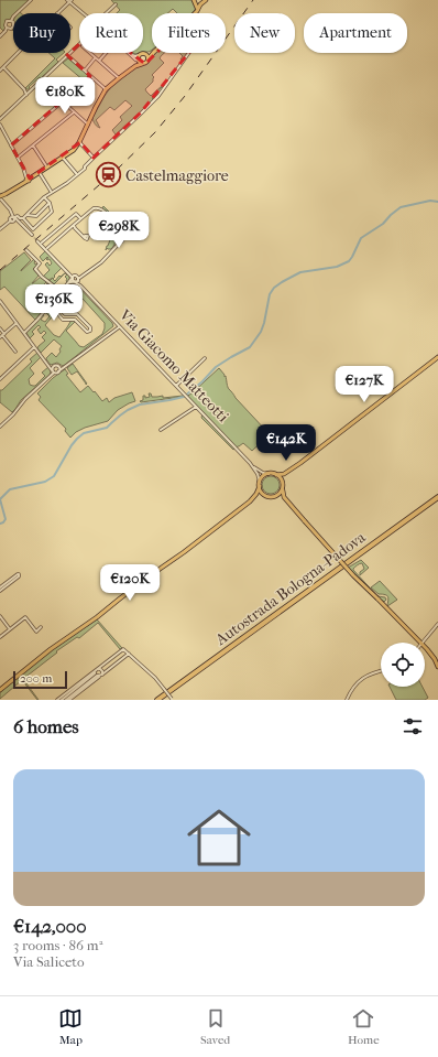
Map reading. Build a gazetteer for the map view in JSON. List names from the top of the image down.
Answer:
{
  "streets": {
    "highway": ["Autostrada Bologna-Padova"],
    "street": ["Via Giacomo Matteotti"]
  },
  "places": {
    "station": ["Castelmaggiore"]
  },
  "scale_bar": "200 m",
  "page": {
    "chip": [
      "Buy",
      "Rent",
      "Filters",
      "New",
      "Apartment"
    ],
    "price": [
      "€180K",
      "€298K",
      "€136K",
      "€127K",
      "€142K",
      "€120K"
    ],
    "scale": "200 m",
    "heading": "6 homes",
    "list": [
      {
        "name": "€142,000",
        "note": "3 rooms · 86 m² · Via Saliceto"
      }
    ],
    "tabs": ["Map", "Saved", "Home"]
  }
}
